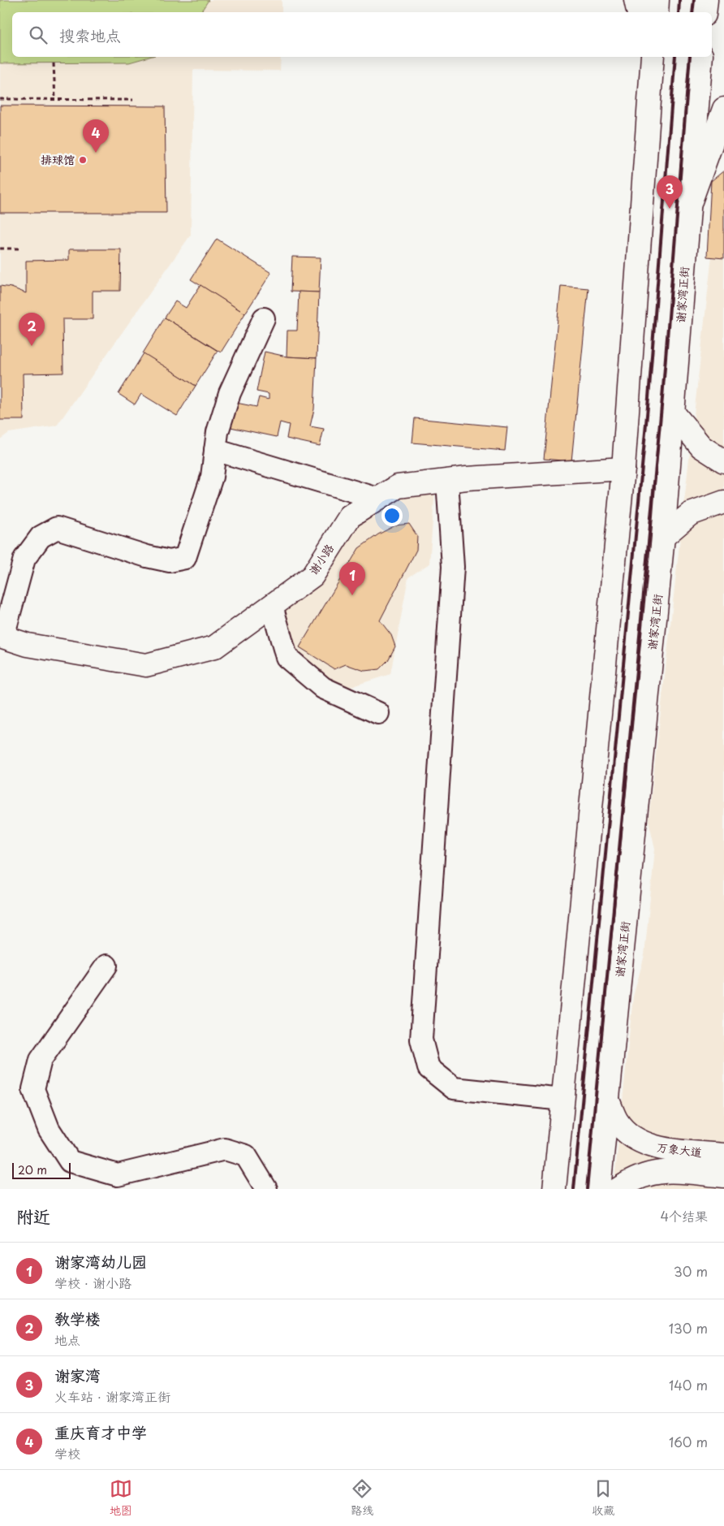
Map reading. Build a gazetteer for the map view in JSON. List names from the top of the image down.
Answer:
{
  "streets": {
    "main road": ["谢家湾正街", "谢小路", "万象大道"]
  },
  "crossings": [
    ["谢家湾正街", "万象大道"]
  ],
  "places": ["排球馆"],
  "scale_bar": "20 m",
  "page": {
    "search": "搜索地点",
    "pins": [
      "4",
      "3",
      "2",
      "1"
    ],
    "scale": "20 m",
    "heading": ["附近", "4个结果"],
    "list": [
      {
        "mark": "1",
        "name": "谢家湾幼儿园",
        "note": "学校 · 谢小路",
        "value": "30 m"
      },
      {
        "mark": "2",
        "name": "教学楼",
        "note": "地点",
        "value": "130 m"
      },
      {
        "mark": "3",
        "name": "谢家湾",
        "note": "火车站 · 谢家湾正街",
        "value": "140 m"
      },
      {
        "mark": "4",
        "name": "重庆育才中学",
        "note": "学校",
        "value": "160 m"
      }
    ],
    "nav": ["地图", "路线", "收藏"]
  }
}
